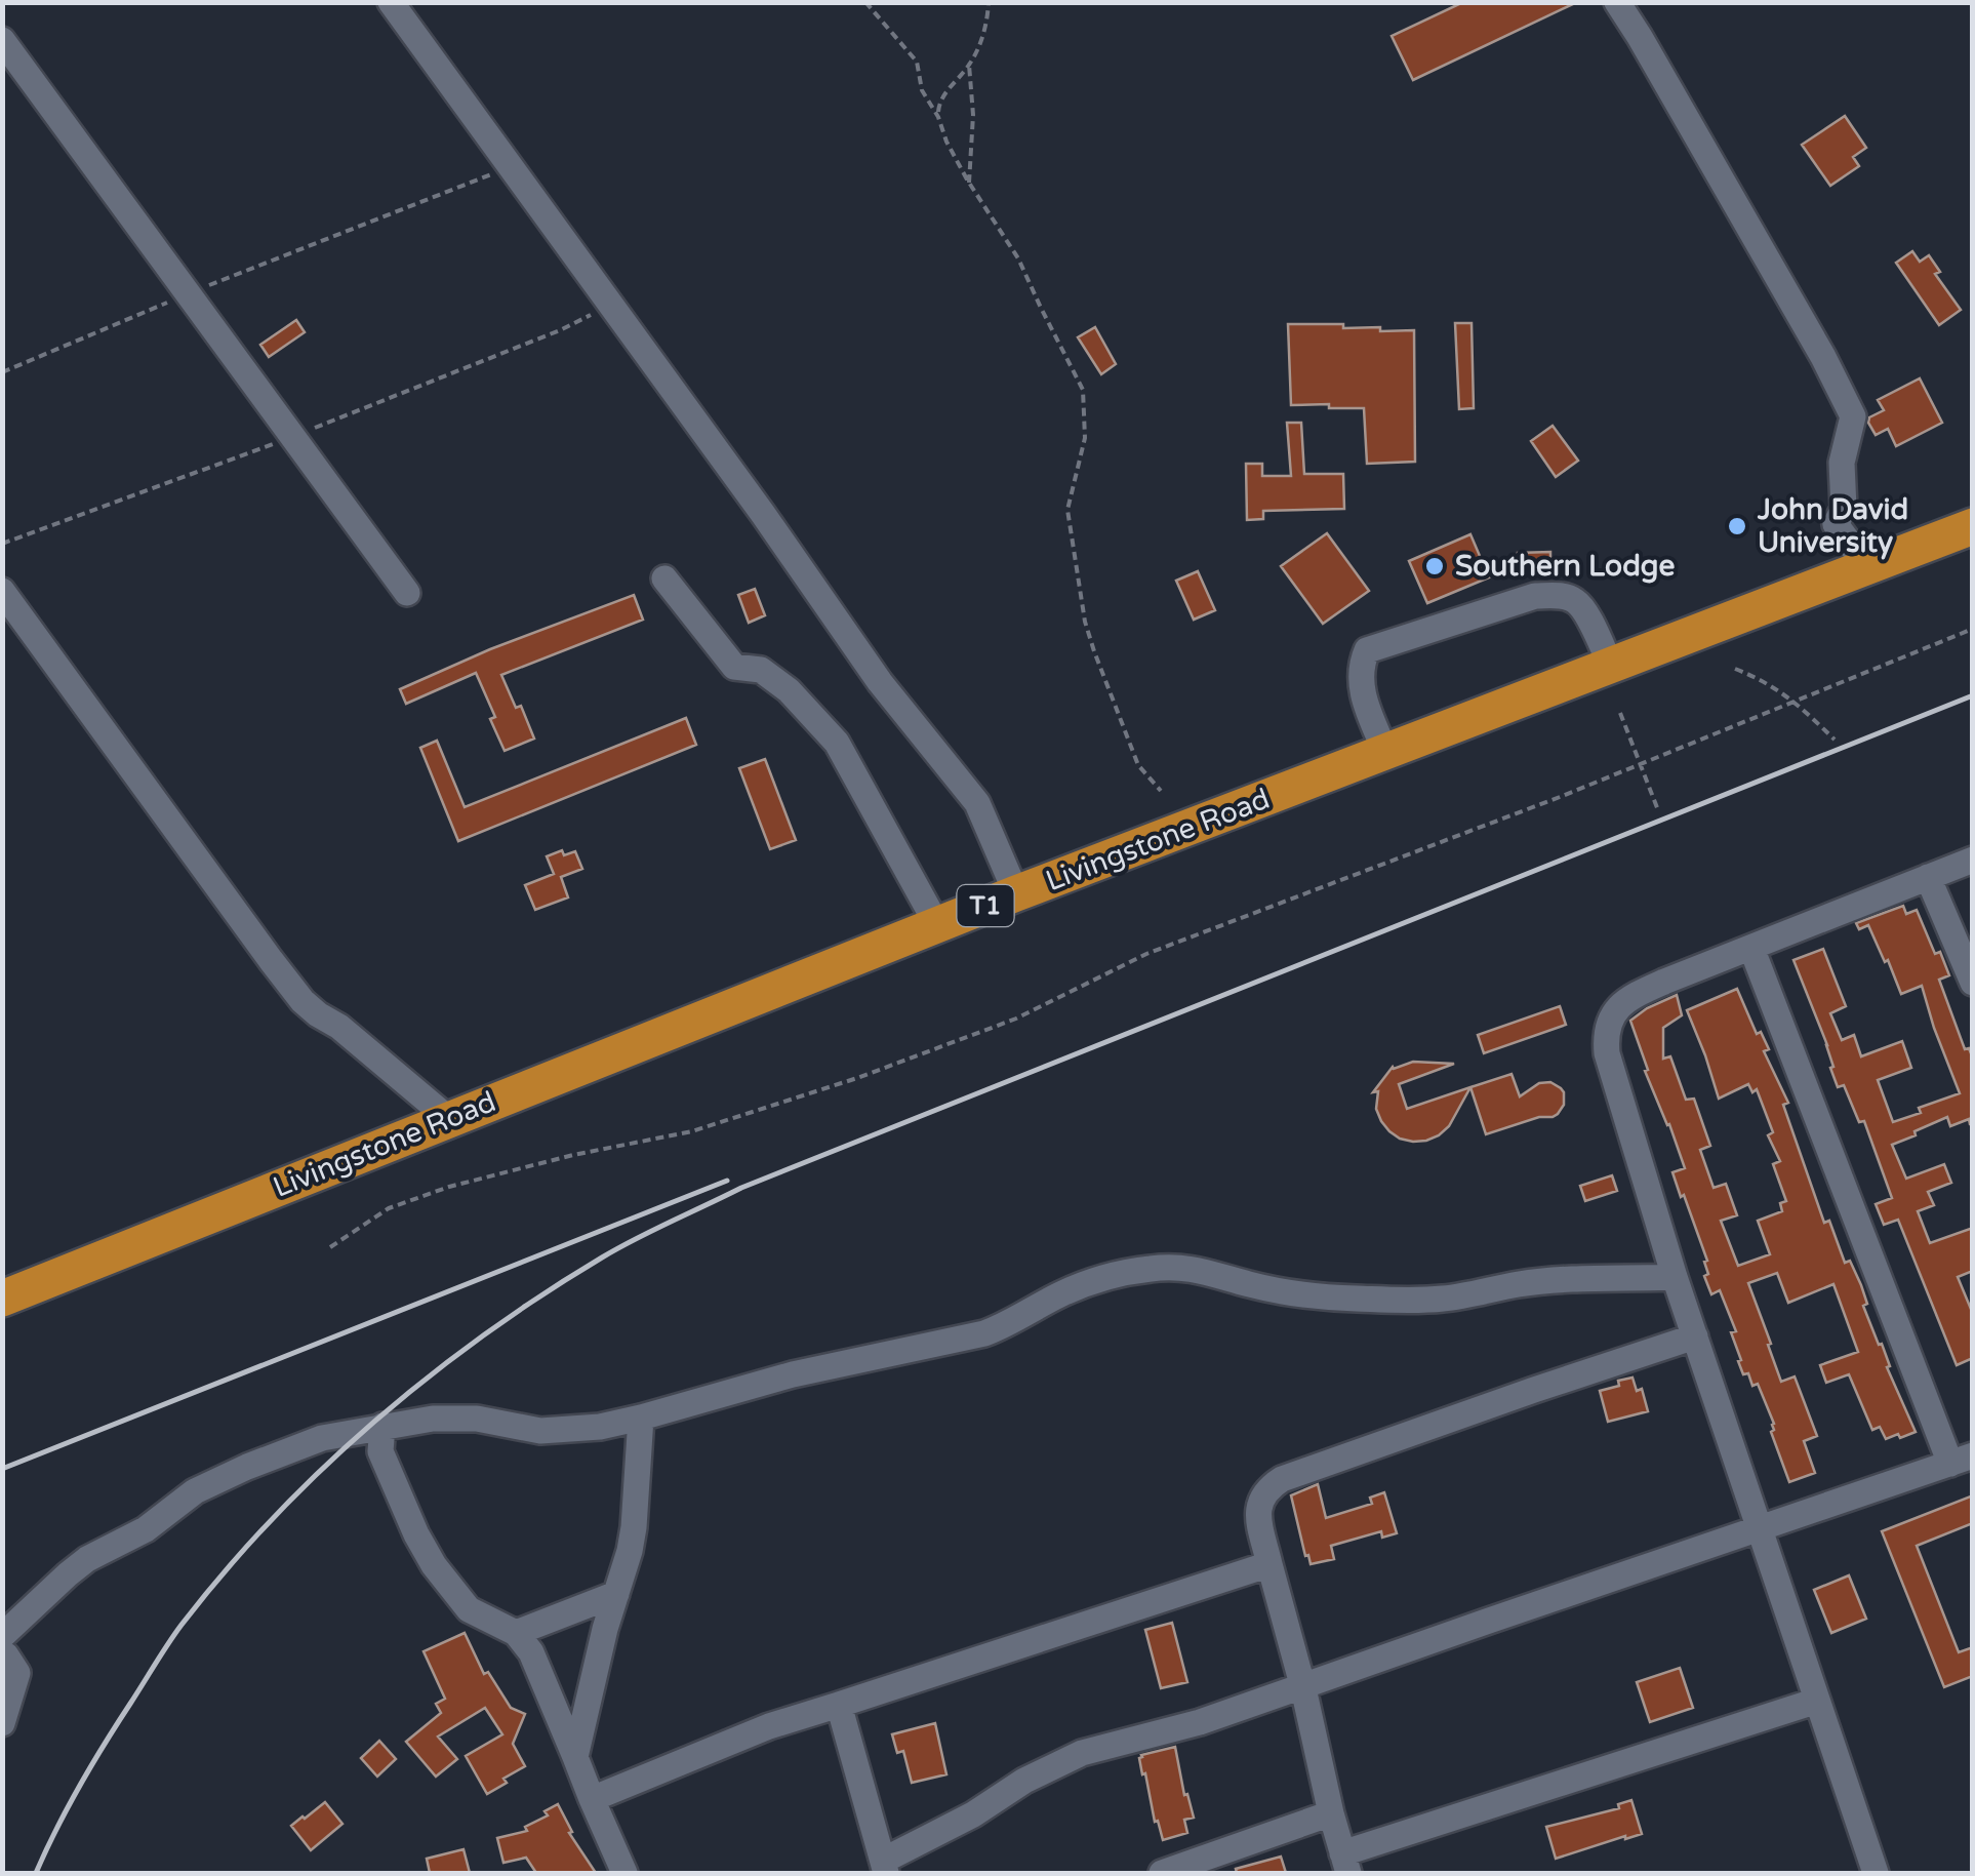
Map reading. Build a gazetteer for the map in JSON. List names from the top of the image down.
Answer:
{
  "streets": {
    "highway": ["Livingstone Road", "T1"]
  },
  "places": ["John David University", "Southern Lodge"]
}
